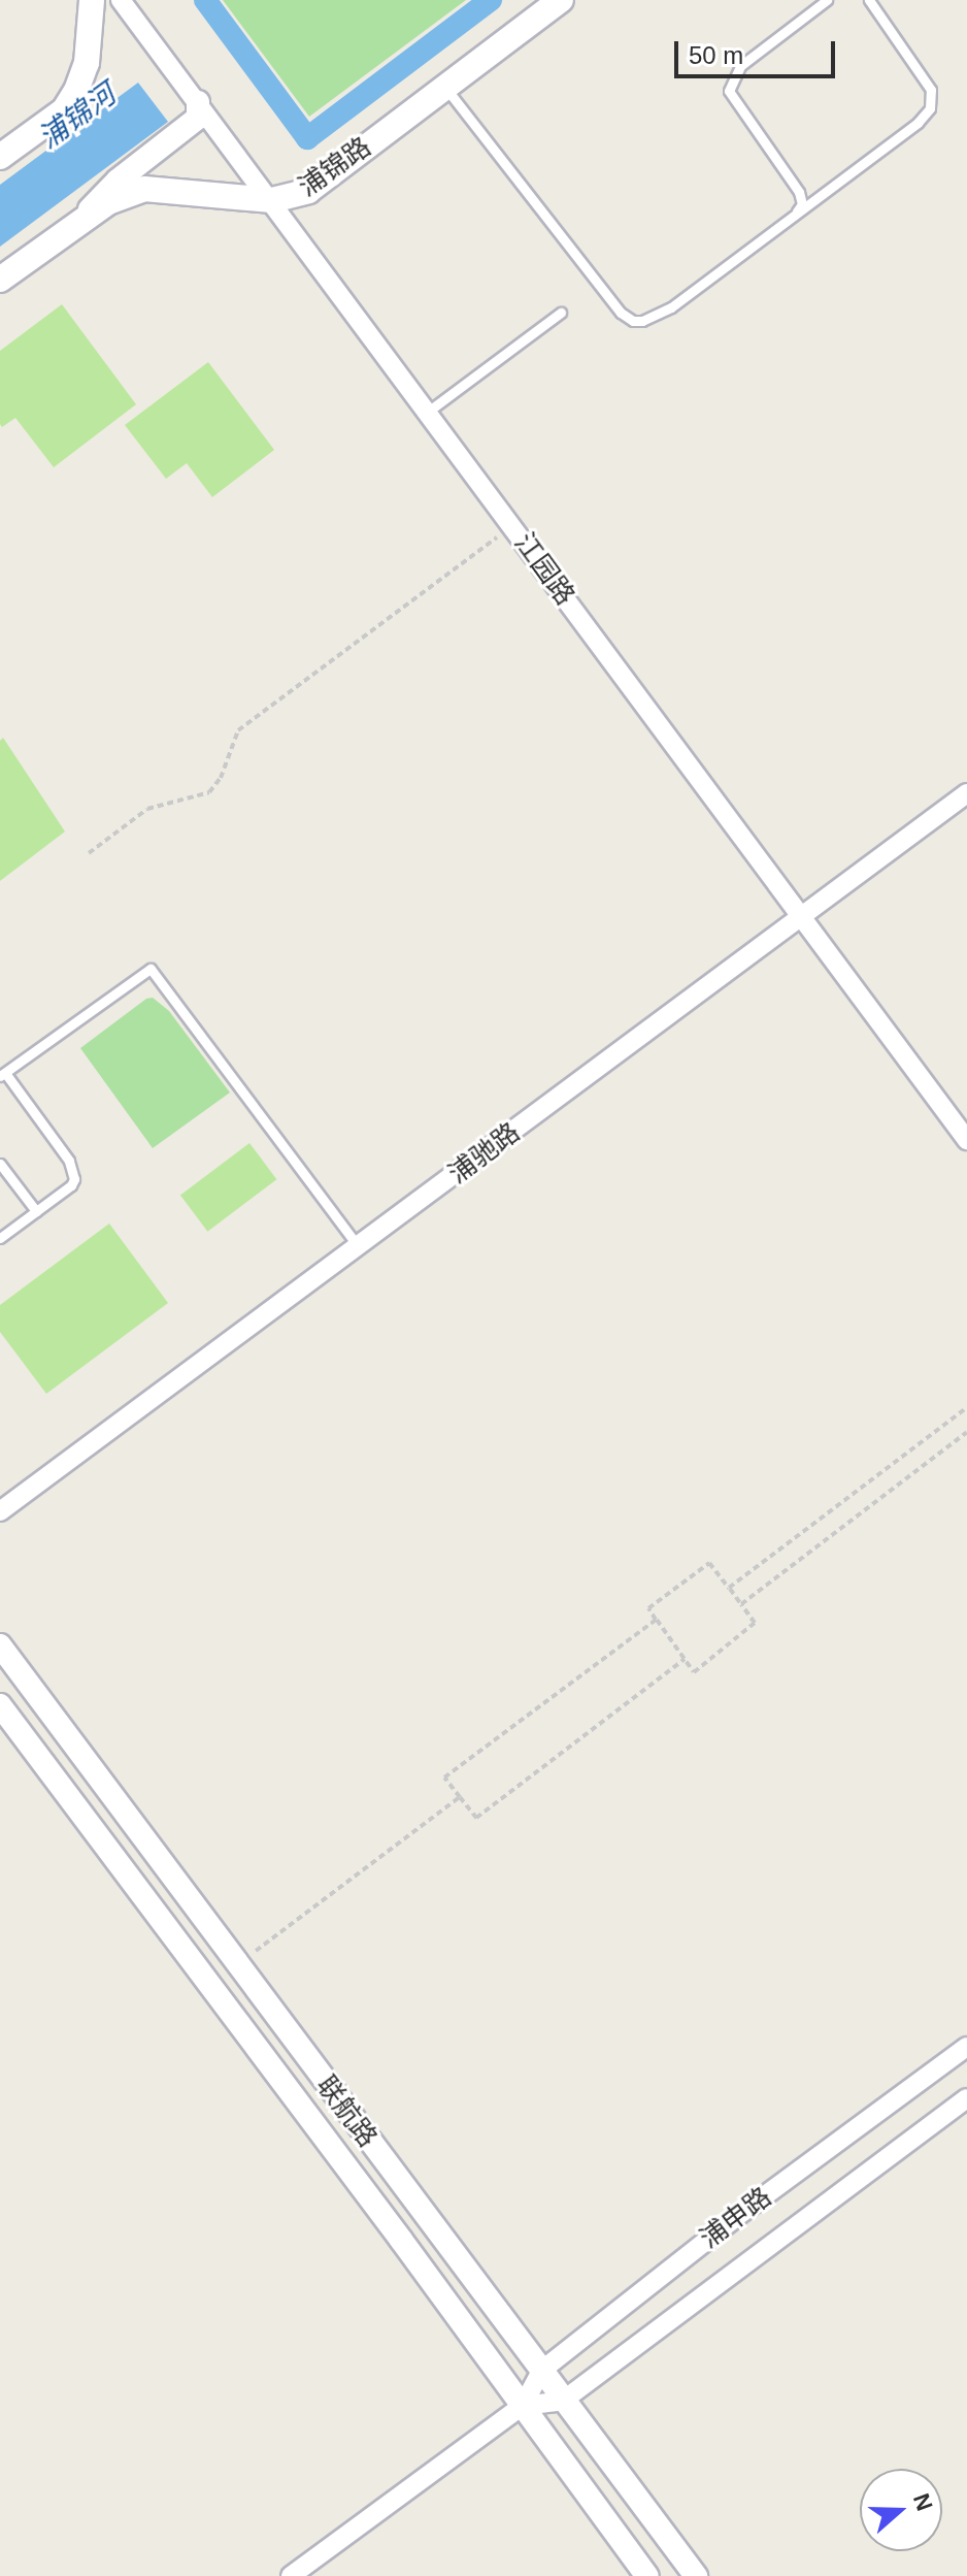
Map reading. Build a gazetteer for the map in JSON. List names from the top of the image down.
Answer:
{
  "streets": {
    "main road": ["浦锦路"],
    "street": [
      "江园路",
      "浦驰路",
      "联航路",
      "浦申路"
    ]
  },
  "crossings": [
    ["浦锦路", "江园路"],
    ["江园路", "浦驰路"],
    ["联航路", "浦申路"]
  ],
  "water": ["浦锦河"],
  "scale_bar": "50 m",
  "north": "right"
}
